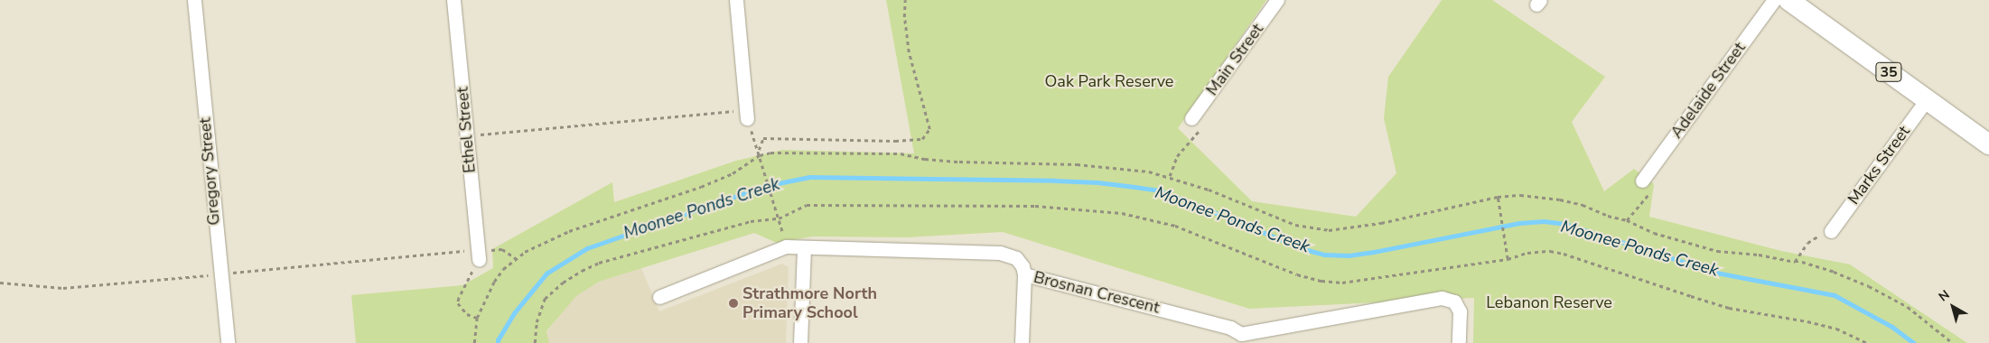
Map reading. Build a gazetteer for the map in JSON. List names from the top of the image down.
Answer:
{
  "streets": {
    "main road": ["35"],
    "street": [
      "Main Street",
      "Adelaide Street",
      "Ethel Street",
      "Marks Street",
      "Gregory Street",
      "Brosnan Crescent"
    ]
  },
  "crossings": [
    ["35", "Marks Street"]
  ],
  "water": ["Moonee Ponds Creek"],
  "parks": ["Oak Park Reserve", "Lebanon Reserve"],
  "places": ["Strathmore North Primary School"],
  "north": "top left"
}
